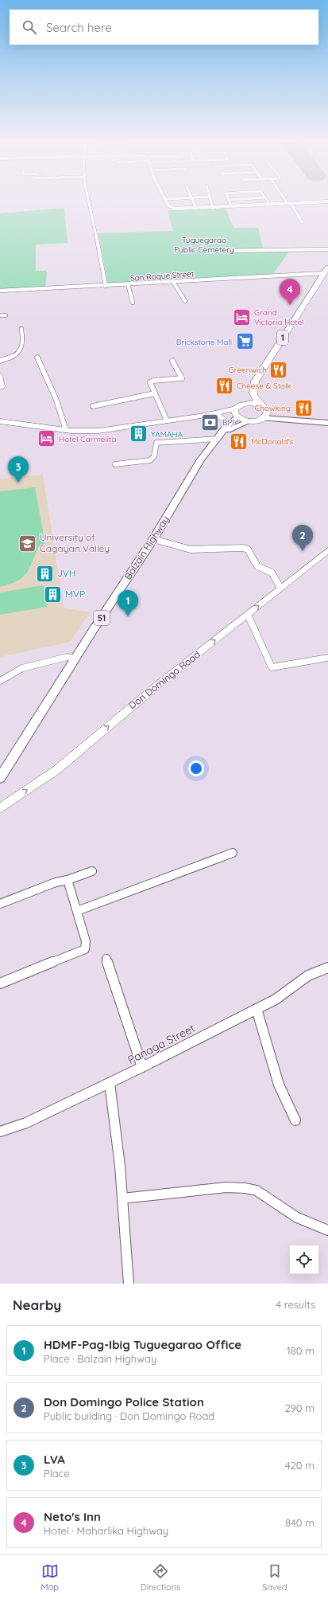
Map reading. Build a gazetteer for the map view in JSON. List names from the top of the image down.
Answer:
{
  "streets": {
    "highway": ["1"],
    "main road": ["Balzain Highway", "51", "Don Domingo Road"],
    "street": ["San Roque Street", "Panaga Street"]
  },
  "crossings": [
    ["San Roque Street", "1"],
    ["1", "51"],
    ["Balzain Highway", "51"]
  ],
  "one_way": ["Don Domingo Road"],
  "parks": ["Tuguegarao Public Cemetery"],
  "places": {
    "hotel": ["Grand Victoria Hotel", "Hotel Carmelita"],
    "supermarket": ["Brickstone Mall"],
    "restaurant": [
      "Greenwich",
      "Cheese & Stalk",
      "Chowking",
      "McDonald's"
    ],
    "bank": ["BPI"],
    "building": ["YAMAHA", "JVH", "MVP"],
    "school or university": ["University of Cagayan Valley"]
  },
  "page": {
    "search": "Search here",
    "pins": [
      "4",
      "3",
      "2",
      "1"
    ],
    "heading": ["Nearby", "4 results"],
    "list": [
      {
        "mark": "1",
        "name": "HDMF-Pag-Ibig Tuguegarao Office",
        "note": "Place · Balzain Highway",
        "value": "180 m"
      },
      {
        "mark": "2",
        "name": "Don Domingo Police Station",
        "note": "Public building · Don Domingo Road",
        "value": "290 m"
      },
      {
        "mark": "3",
        "name": "LVA",
        "note": "Place",
        "value": "420 m"
      },
      {
        "mark": "4",
        "name": "Neto's Inn",
        "note": "Hotel · Maharlika Highway",
        "value": "840 m"
      }
    ],
    "nav": ["Map", "Directions", "Saved"]
  }
}
